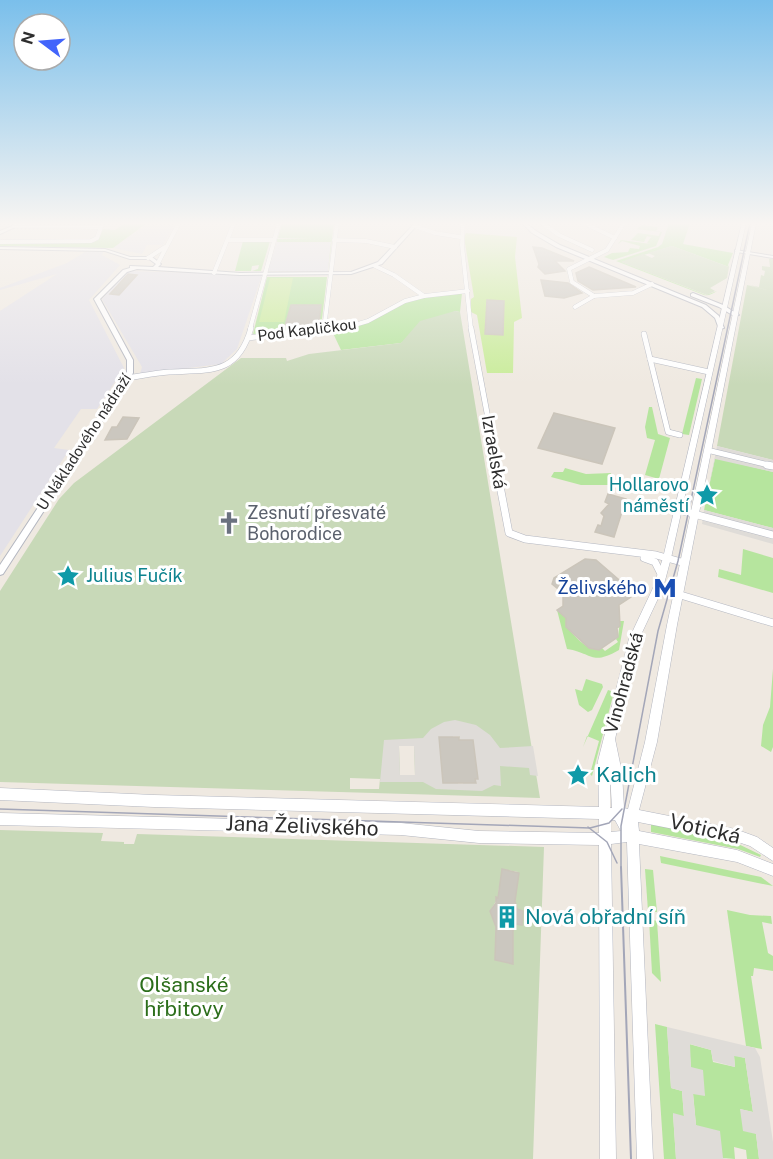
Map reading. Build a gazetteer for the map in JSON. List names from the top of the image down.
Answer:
{
  "streets": {
    "main road": ["Vinohradská", "Jana Želivského", "Votická"],
    "street": ["Pod Kapličkou", "U Nákladového nádraží", "Izraelská"]
  },
  "crossings": [
    ["Pod Kapličkou", "Izraelská"],
    ["Vinohradská", "Jana Želivského"],
    ["Vinohradská", "Votická"],
    ["Jana Želivského", "Votická"]
  ],
  "parks": ["Olšanské hřbitovy"],
  "places": {
    "place": ["Hollarovo náměstí", "Julius Fučík", "Kalich"],
    "church": ["Zesnutí přesvaté Bohorodice"],
    "metro station": ["Želivského"],
    "building": ["Nová obřadní síň"]
  },
  "north": "left"
}
